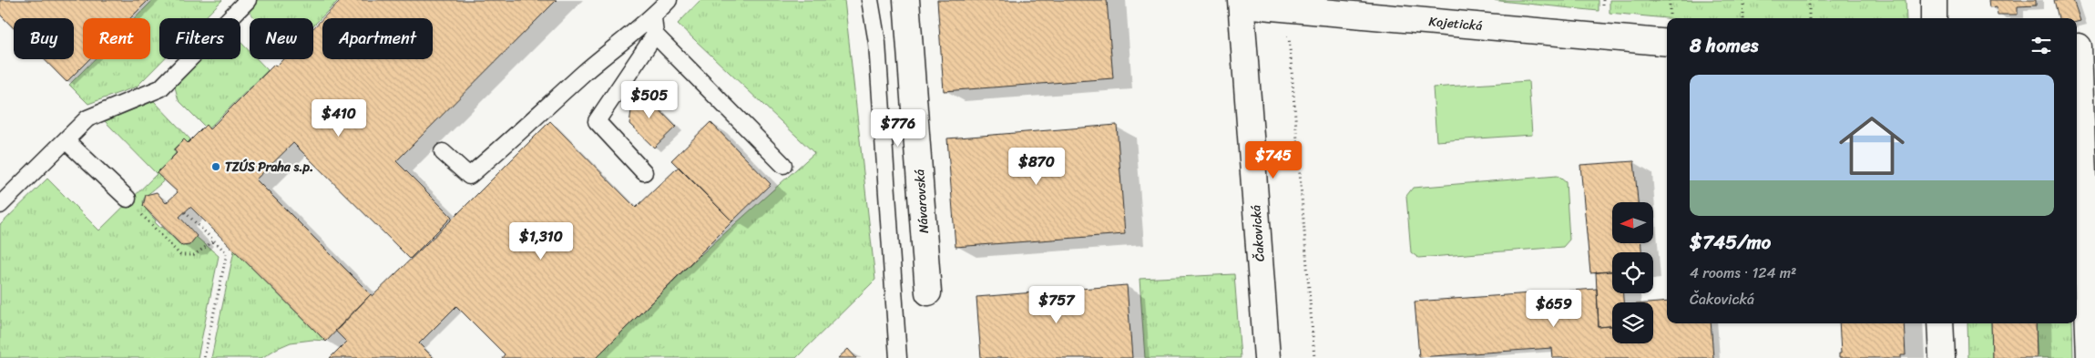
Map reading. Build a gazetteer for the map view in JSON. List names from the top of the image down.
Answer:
{
  "streets": {
    "street": ["Kojetická", "Návarovská", "Čakovická"]
  },
  "crossings": [
    ["Kojetická", "Čakovická"]
  ],
  "places": ["TZÚS Praha s.p."],
  "north": "left",
  "page": {
    "chip": [
      "Buy",
      "Rent",
      "Filters",
      "New",
      "Apartment"
    ],
    "heading": "8 homes",
    "list": [
      {
        "name": "$745/mo",
        "note": "4 rooms · 124 m² · Čakovická"
      }
    ],
    "price": [
      "$505",
      "$410",
      "$776",
      "$745",
      "$870",
      "$1,310",
      "$757",
      "$659"
    ]
  }
}
